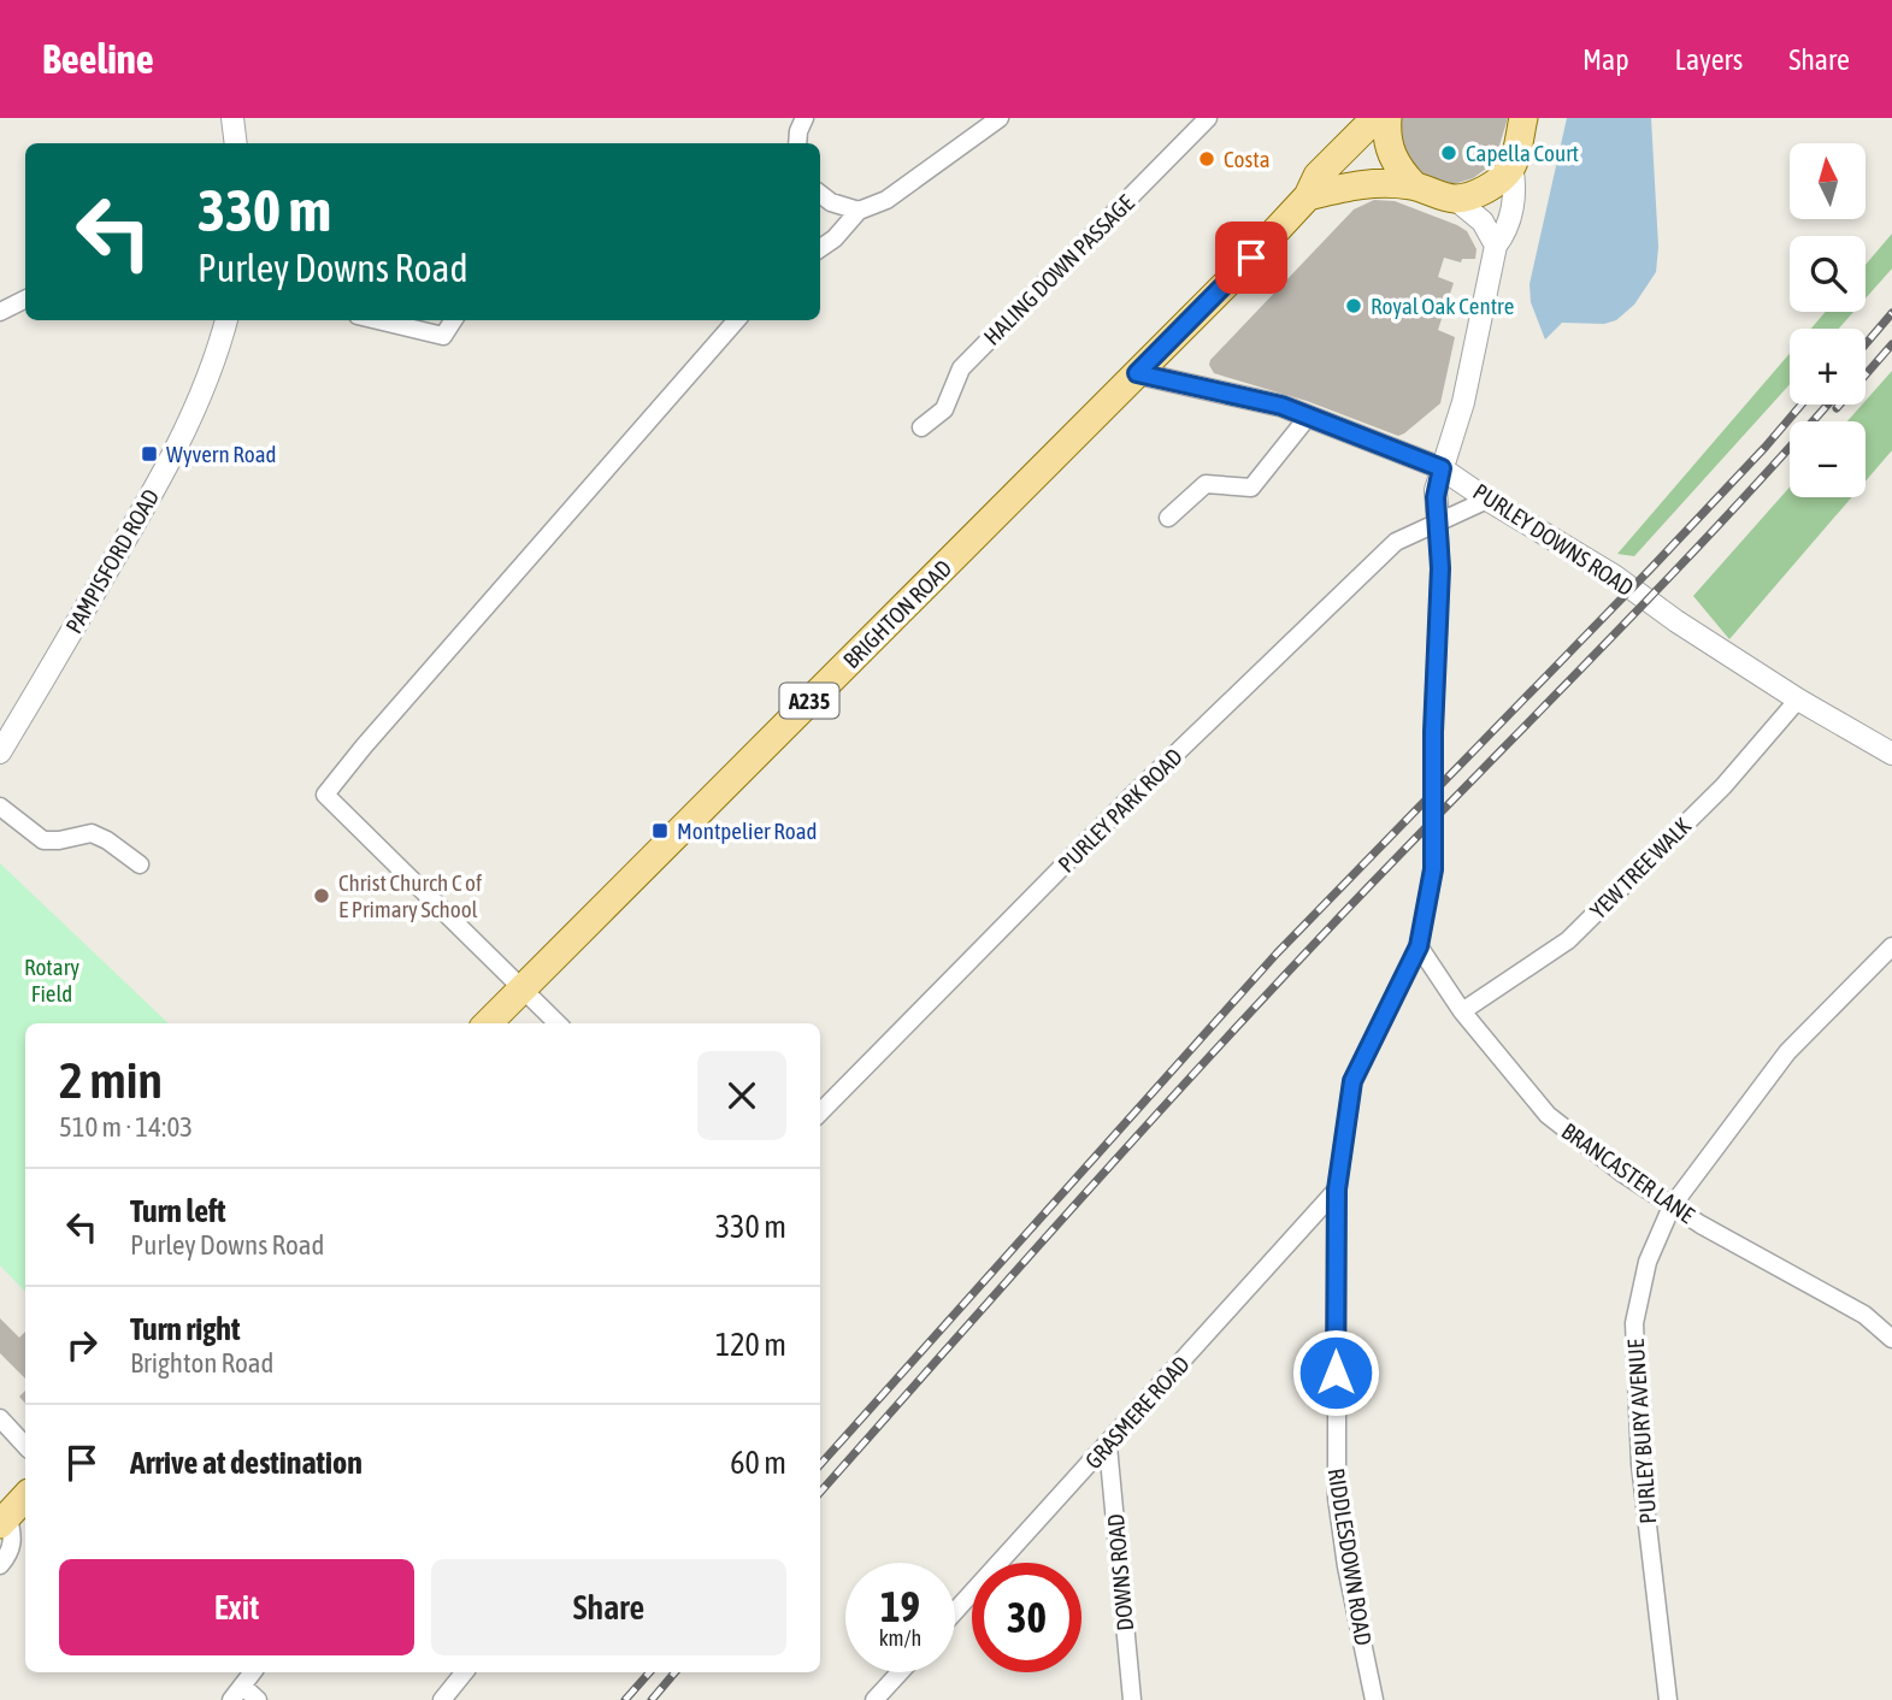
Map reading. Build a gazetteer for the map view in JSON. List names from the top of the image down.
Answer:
{
  "streets": {
    "main road": ["BRIGHTON ROAD", "A235"],
    "street": [
      "HALING DOWN PASSAGE",
      "PURLEY DOWNS ROAD",
      "PAMPISFORD ROAD",
      "PURLEY PARK ROAD",
      "YEW TREE WALK",
      "BRANCASTER LANE",
      "GRASMERE ROAD",
      "PURLEY BURY AVENUE",
      "RIDDLESDOWN ROAD",
      "DOWNS ROAD"
    ]
  },
  "crossings": [
    ["PURLEY DOWNS ROAD", "BRIGHTON ROAD"],
    ["PURLEY DOWNS ROAD", "YEW TREE WALK"],
    ["PURLEY DOWNS ROAD", "RIDDLESDOWN ROAD"],
    ["PURLEY PARK ROAD", "RIDDLESDOWN ROAD"],
    ["YEW TREE WALK", "BRANCASTER LANE"],
    ["BRANCASTER LANE", "PURLEY BURY AVENUE"],
    ["BRANCASTER LANE", "RIDDLESDOWN ROAD"],
    ["GRASMERE ROAD", "RIDDLESDOWN ROAD"],
    ["GRASMERE ROAD", "DOWNS ROAD"]
  ],
  "parks": ["Rotary Field"],
  "places": {
    "other": [
      "Capella Court",
      "Costa",
      "Royal Oak Centre",
      "Christ Church C of E Primary School"
    ],
    "transit": ["Wyvern Road", "Montpelier Road"]
  },
  "north": "top",
  "page": {
    "header": "Beeline",
    "nav": ["Map", "Layers", "Share"],
    "map_buttons": ["+", "−"],
    "turn": ["330 m", "Purley Downs Road"],
    "heading": ["2 min", "510 m · 14:03"],
    "list": [
      {
        "name": "Turn left",
        "note": "Purley Downs Road",
        "value": "330 m"
      },
      {
        "name": "Turn right",
        "note": "Brighton Road",
        "value": "120 m"
      },
      {
        "name": "Arrive at destination",
        "value": "60 m"
      }
    ],
    "buttons": ["Exit", "Share"],
    "speed": "19 km/h",
    "limit": "30"
  }
}
